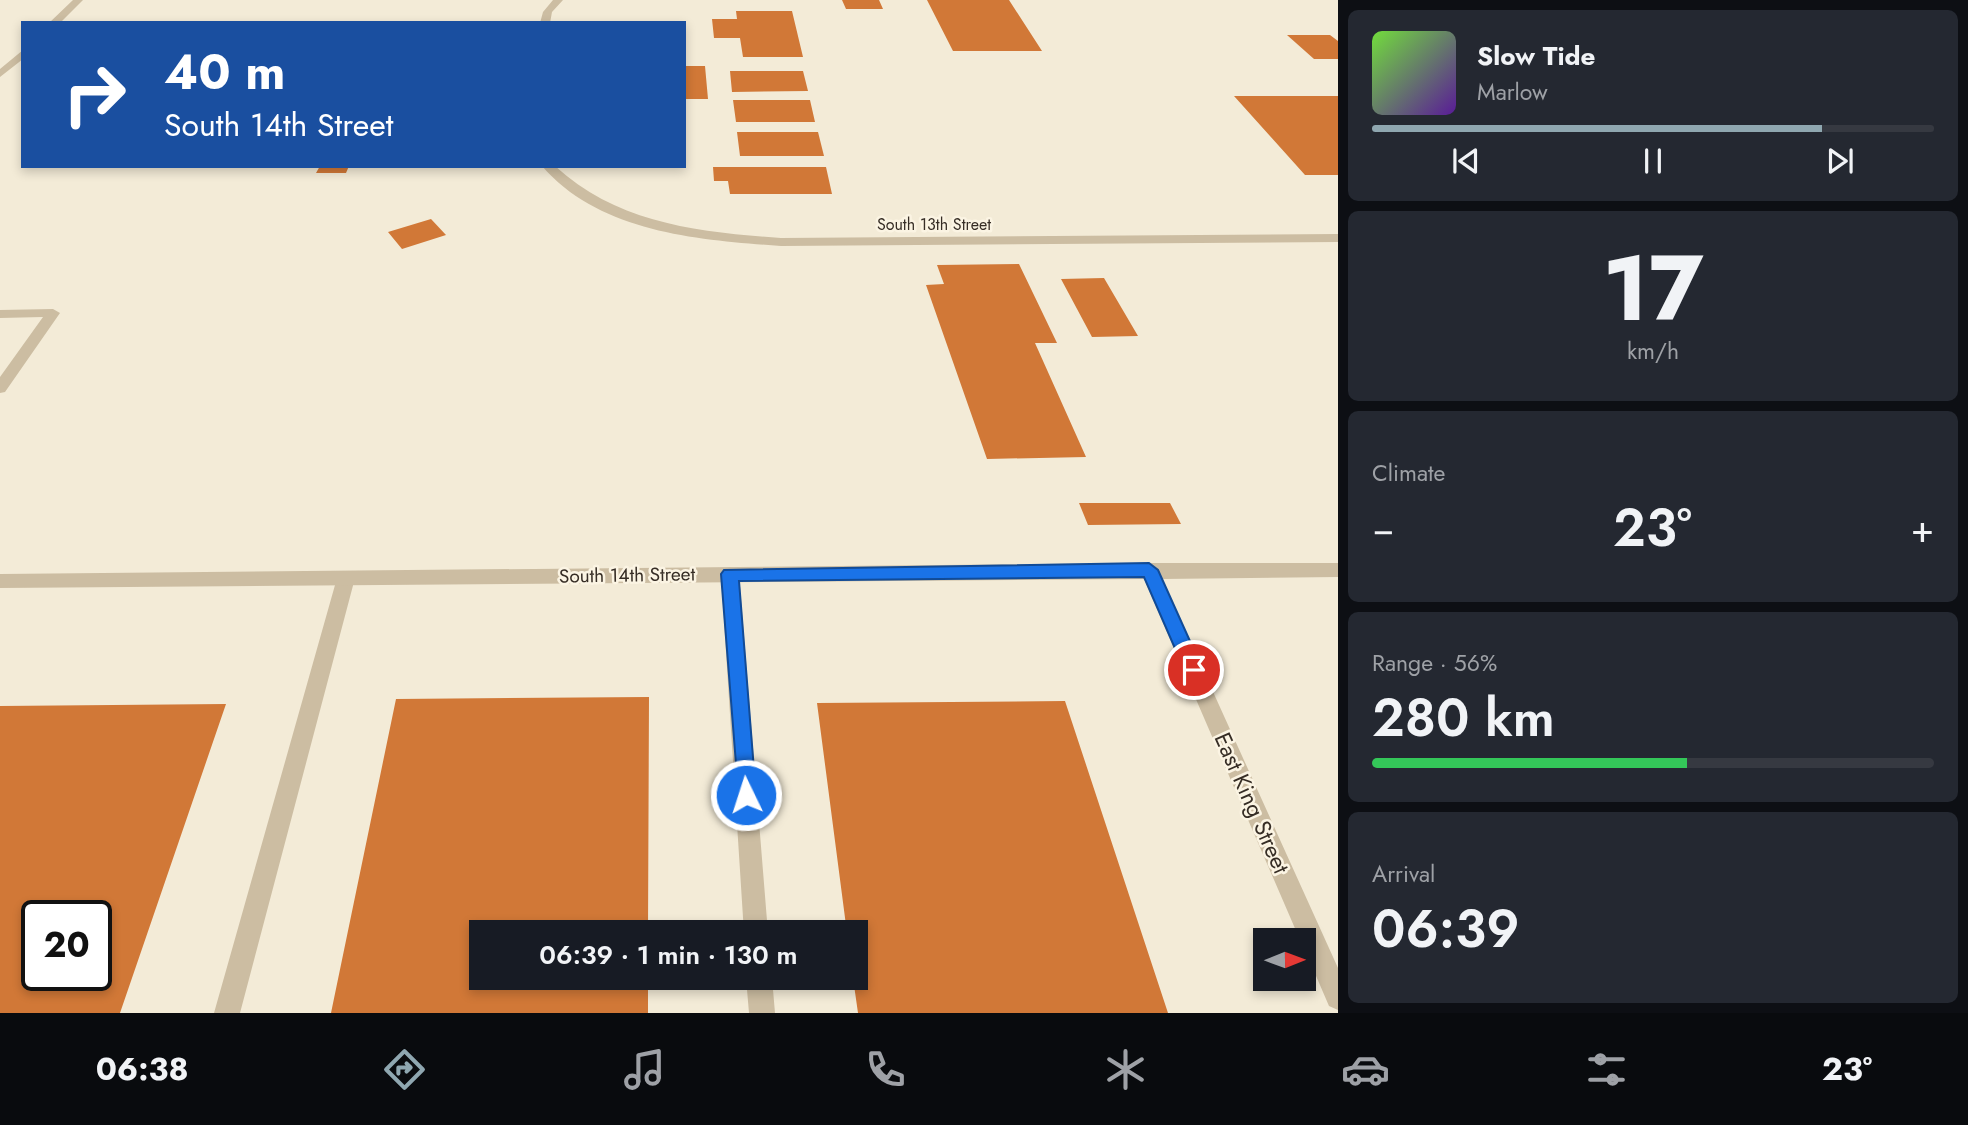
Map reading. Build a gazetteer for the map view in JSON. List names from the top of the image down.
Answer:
{
  "streets": {
    "street": ["South 13th Street", "South 14th Street", "East King Street"]
  },
  "crossings": [
    ["South 14th Street", "East King Street"]
  ],
  "north": "right",
  "page": {
    "turn": ["40 m", "South 14th Street"],
    "song": ["Slow Tide", "Marlow"],
    "tile": [
      ["17", "km/h"],
      "Climate",
      ["Range · 56%", "280 km"],
      ["Arrival", "06:39"]
    ],
    "heat": ["−", "23°", "+"],
    "limit": "20",
    "trip": "06:39 · 1 min · 130 m",
    "tabs": ["06:38", "23°"]
  }
}
